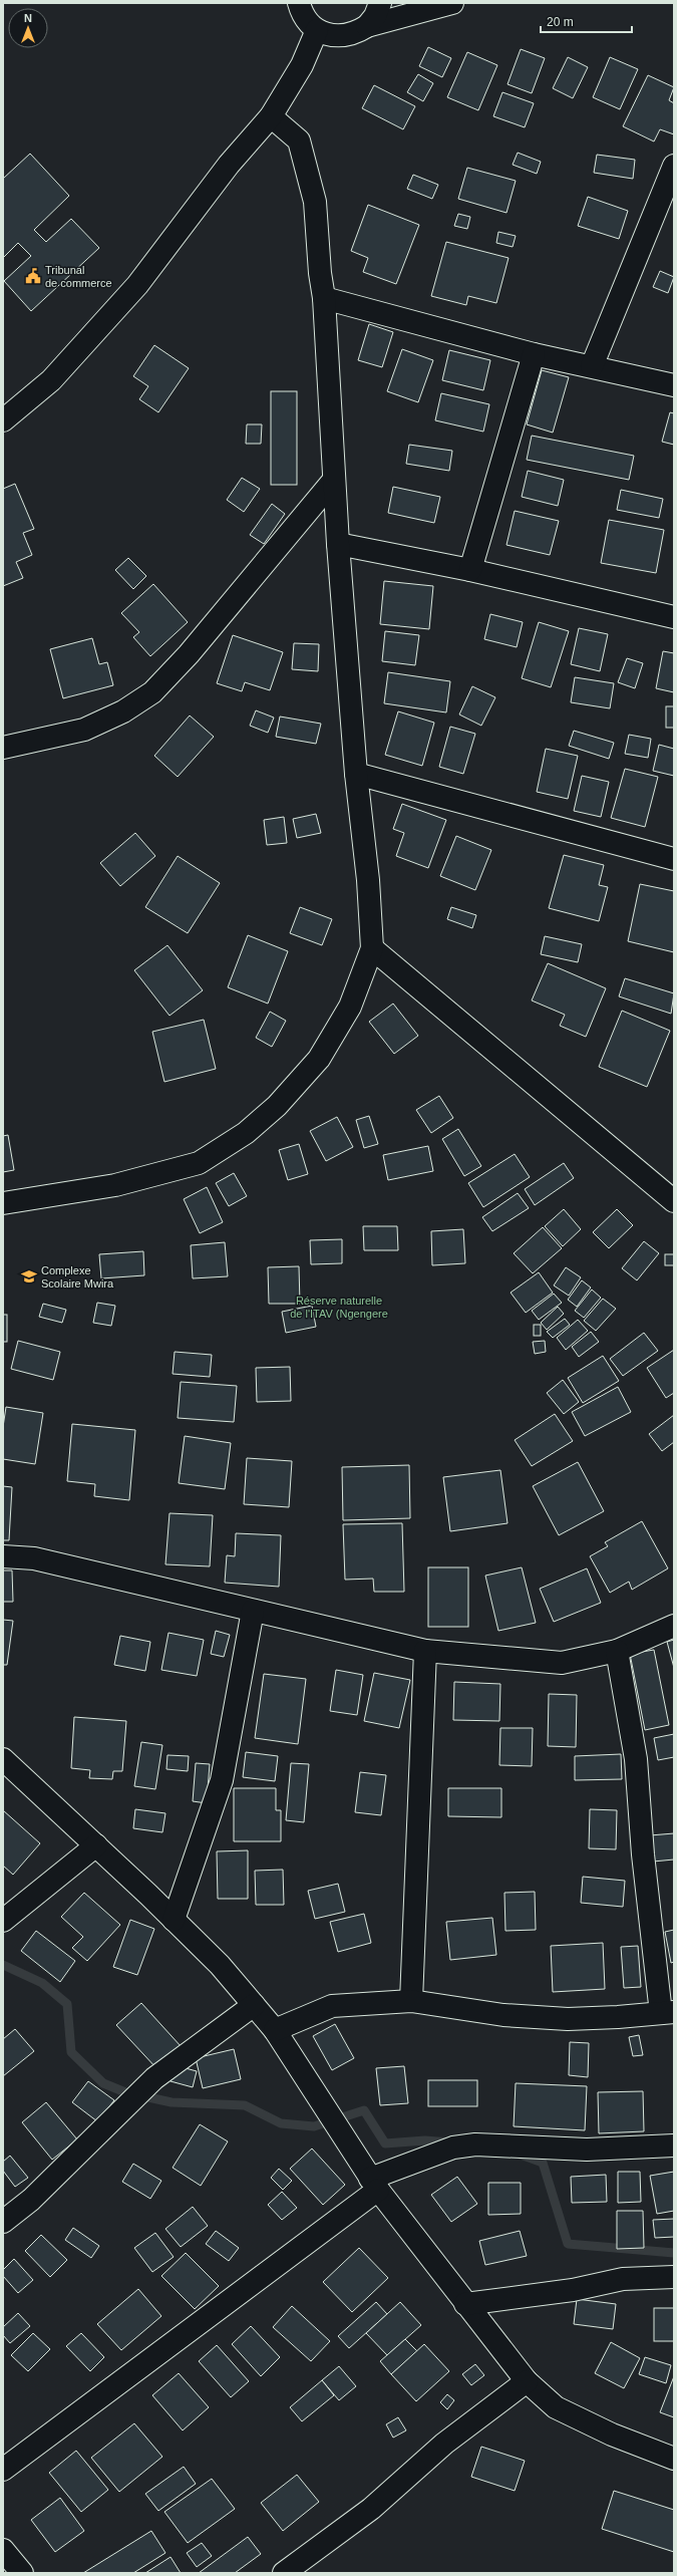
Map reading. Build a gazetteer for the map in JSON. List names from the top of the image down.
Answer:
{
  "parks": ["Réserve naturelle de l'ITAV (Ngengere"],
  "places": {
    "public building": ["Tribunal de commerce"],
    "school or university": ["Complexe Scolaire Mwira"]
  },
  "scale_bar": "20 m",
  "north": "top"
}
